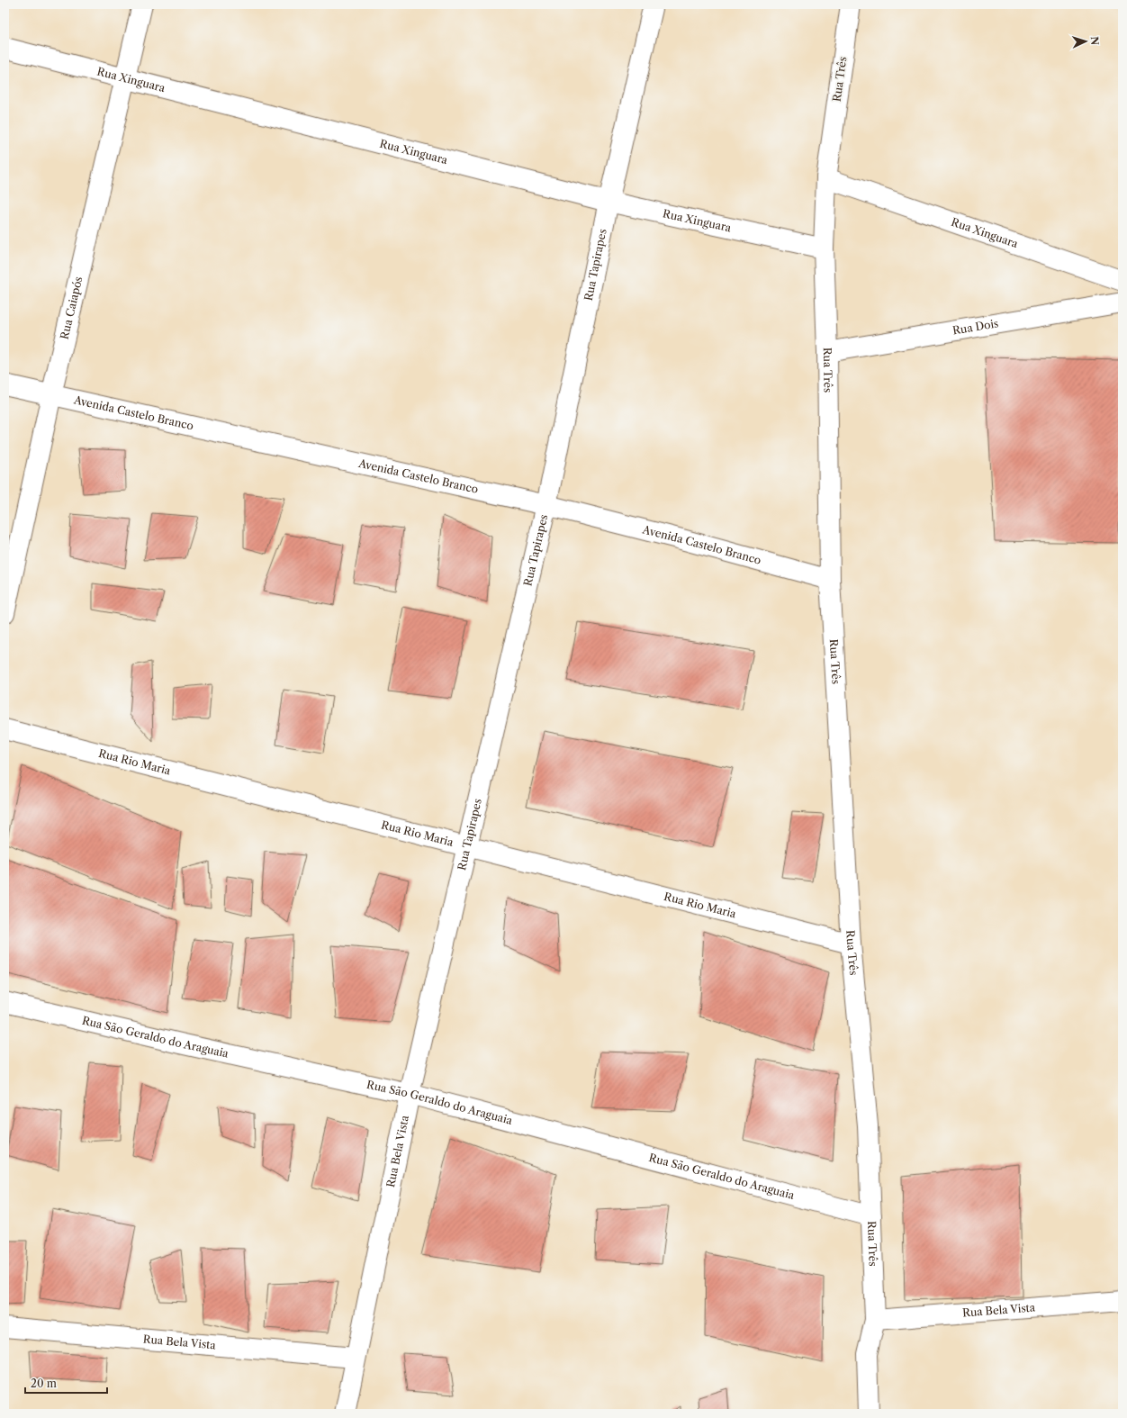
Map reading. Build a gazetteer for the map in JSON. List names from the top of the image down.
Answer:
{
  "streets": {
    "street": [
      "Rua Três",
      "Rua Xinguara",
      "Rua Tapirapes",
      "Rua Caiapós",
      "Rua Dois",
      "Avenida Castelo Branco",
      "Rua Rio Maria",
      "Rua São Geraldo do Araguaia",
      "Rua Bela Vista"
    ]
  },
  "crossings": [
    ["Rua Três", "Rua Xinguara"],
    ["Rua Três", "Rua Dois"],
    ["Rua Três", "Avenida Castelo Branco"],
    ["Rua Três", "Rua Rio Maria"],
    ["Rua Três", "Rua São Geraldo do Araguaia"],
    ["Rua Três", "Rua Bela Vista"],
    ["Rua Xinguara", "Rua Tapirapes"],
    ["Rua Xinguara", "Rua Caiapós"],
    ["Rua Tapirapes", "Avenida Castelo Branco"],
    ["Rua Tapirapes", "Rua Rio Maria"],
    ["Rua Tapirapes", "Rua São Geraldo do Araguaia"],
    ["Rua Tapirapes", "Rua Bela Vista"],
    ["Rua Caiapós", "Avenida Castelo Branco"],
    ["Rua São Geraldo do Araguaia", "Rua Bela Vista"]
  ],
  "scale_bar": "20 m",
  "north": "right"
}
